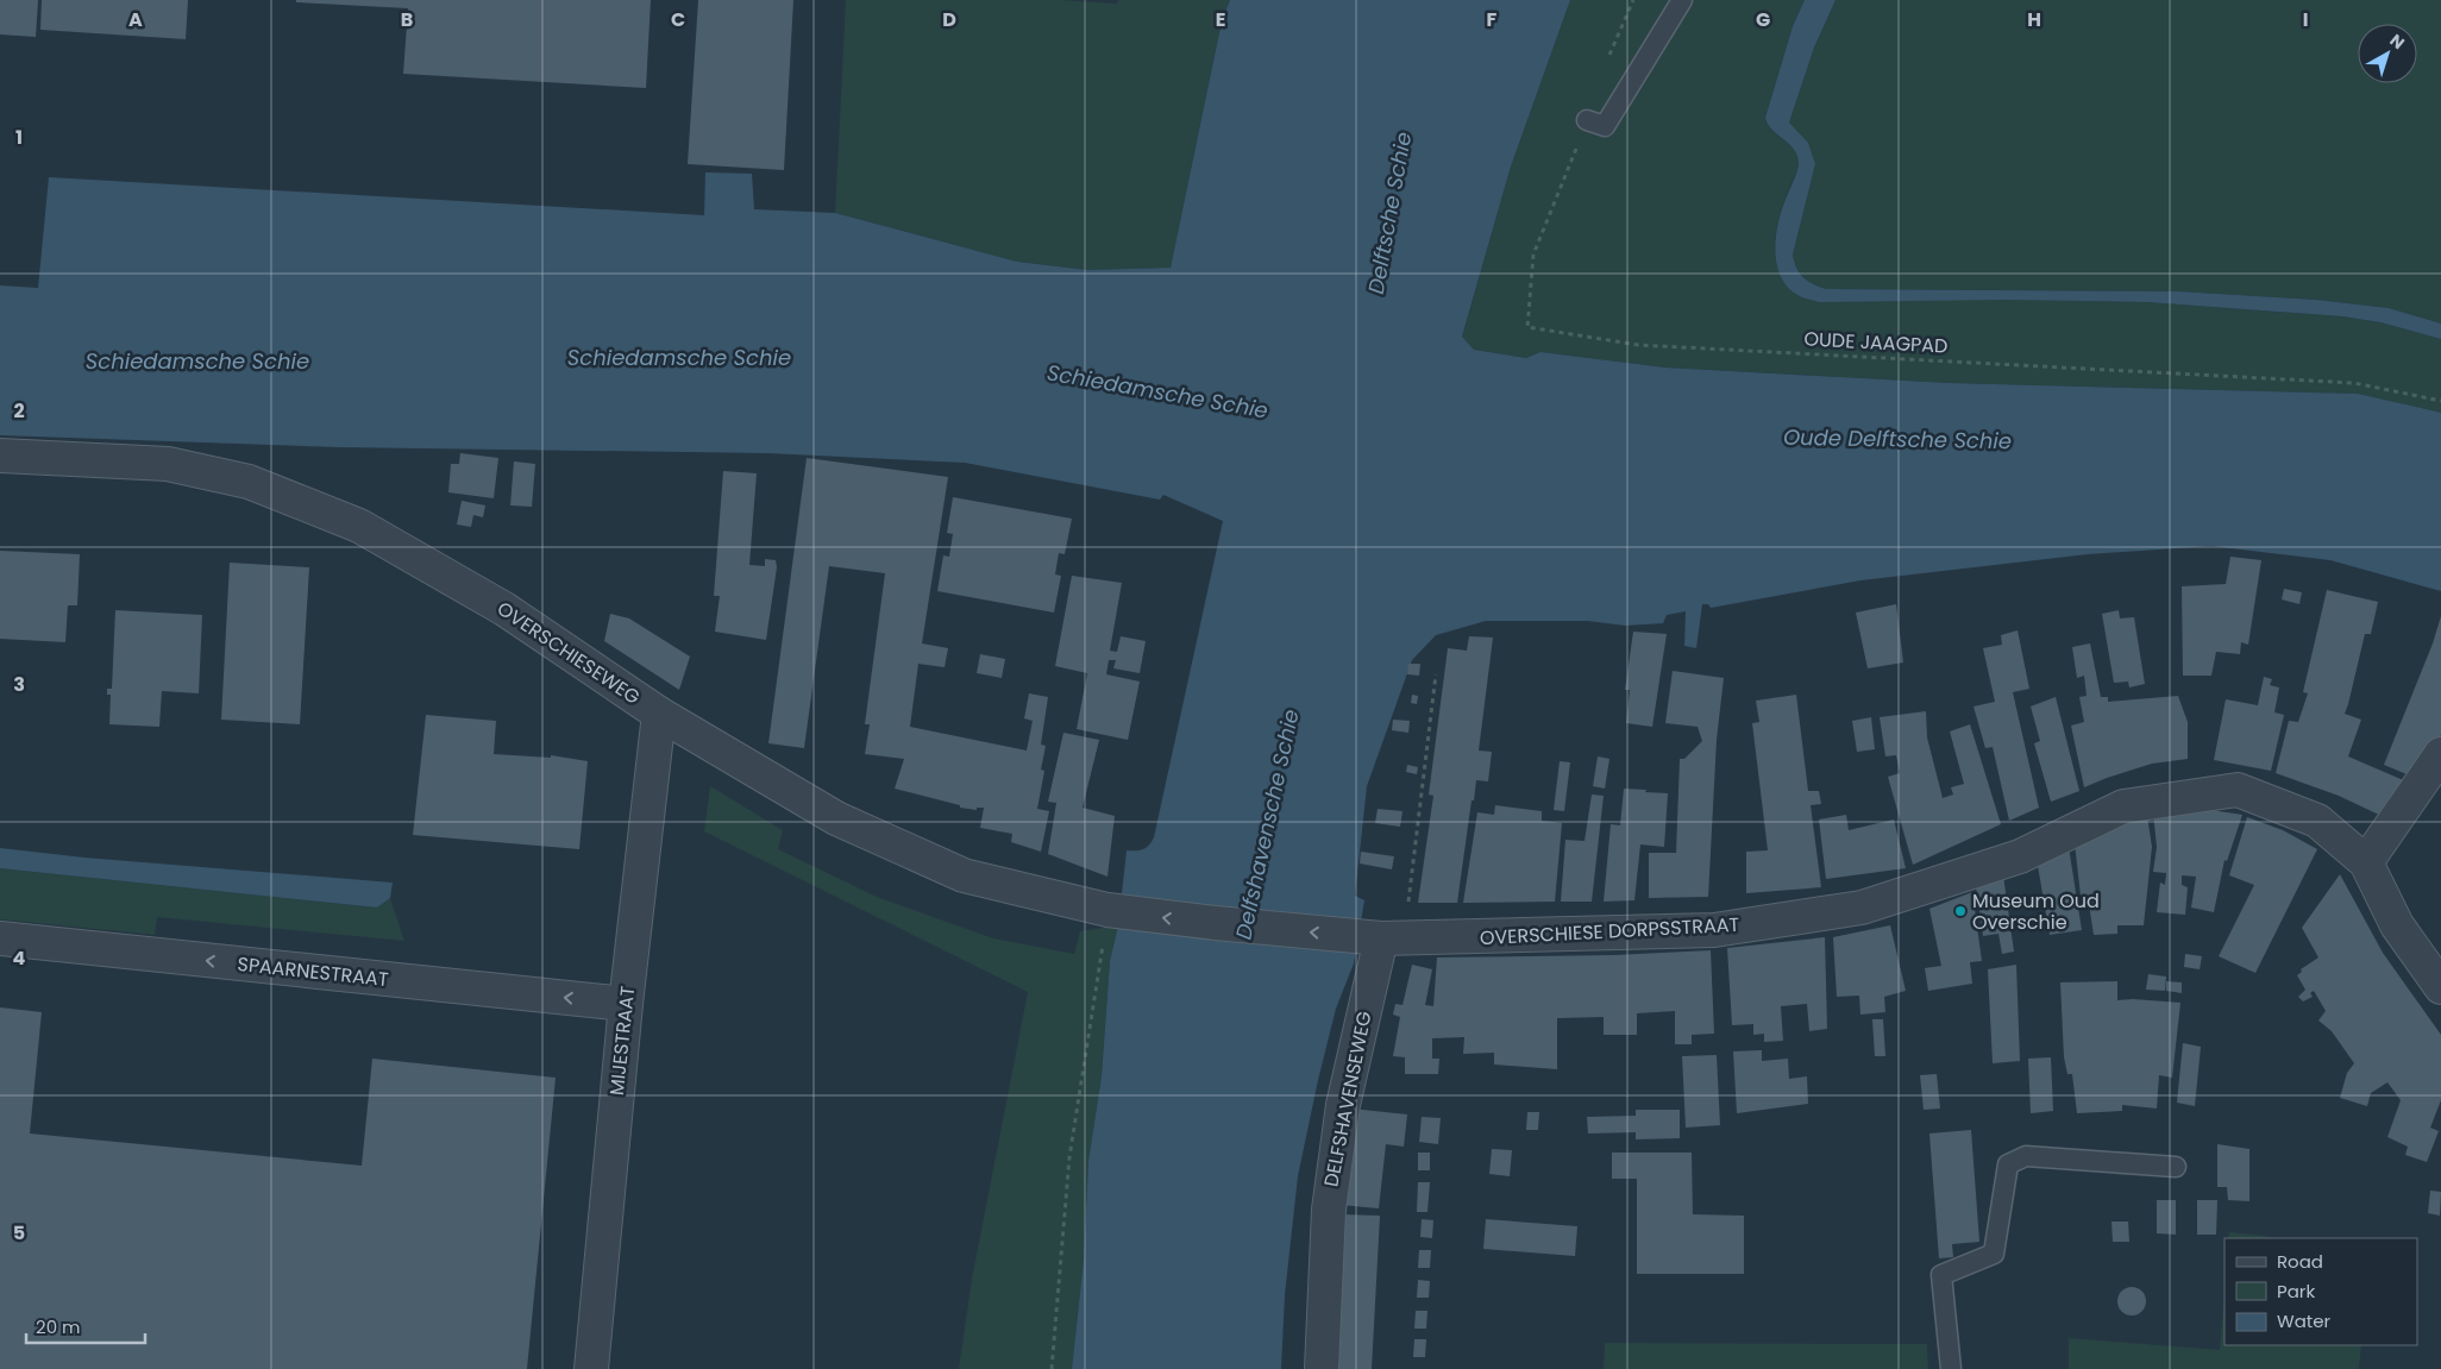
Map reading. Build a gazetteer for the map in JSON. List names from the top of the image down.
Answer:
{
  "streets": {
    "street": [
      "OVERSCHIESEWEG",
      "OVERSCHIESE DORPSSTRAAT",
      "SPAARNESTRAAT",
      "MIJESTRAAT",
      "DELFSHAVENSEWEG"
    ],
    "path": ["OUDE JAAGPAD"]
  },
  "crossings": [
    ["OVERSCHIESEWEG", "OVERSCHIESE DORPSSTRAAT"],
    ["OVERSCHIESEWEG", "MIJESTRAAT"],
    ["OVERSCHIESEWEG", "DELFSHAVENSEWEG"],
    ["OVERSCHIESE DORPSSTRAAT", "DELFSHAVENSEWEG"],
    ["SPAARNESTRAAT", "MIJESTRAAT"]
  ],
  "one_way": ["SPAARNESTRAAT"],
  "water": [
    "Delftsche Schie",
    "Schiedamsche Schie",
    "Oude Delftsche Schie",
    "Delfshavensche Schie"
  ],
  "places": ["Museum Oud Overschie"],
  "legend": ["Road", "Park", "Water"],
  "scale_bar": "20 m",
  "north": "top right",
  "grid": {
    "columns": [
      "A",
      "B",
      "C",
      "D",
      "E",
      "F",
      "G",
      "H",
      "I"
    ],
    "rows": [
      "1",
      "2",
      "3",
      "4",
      "5"
    ]
  }
}
